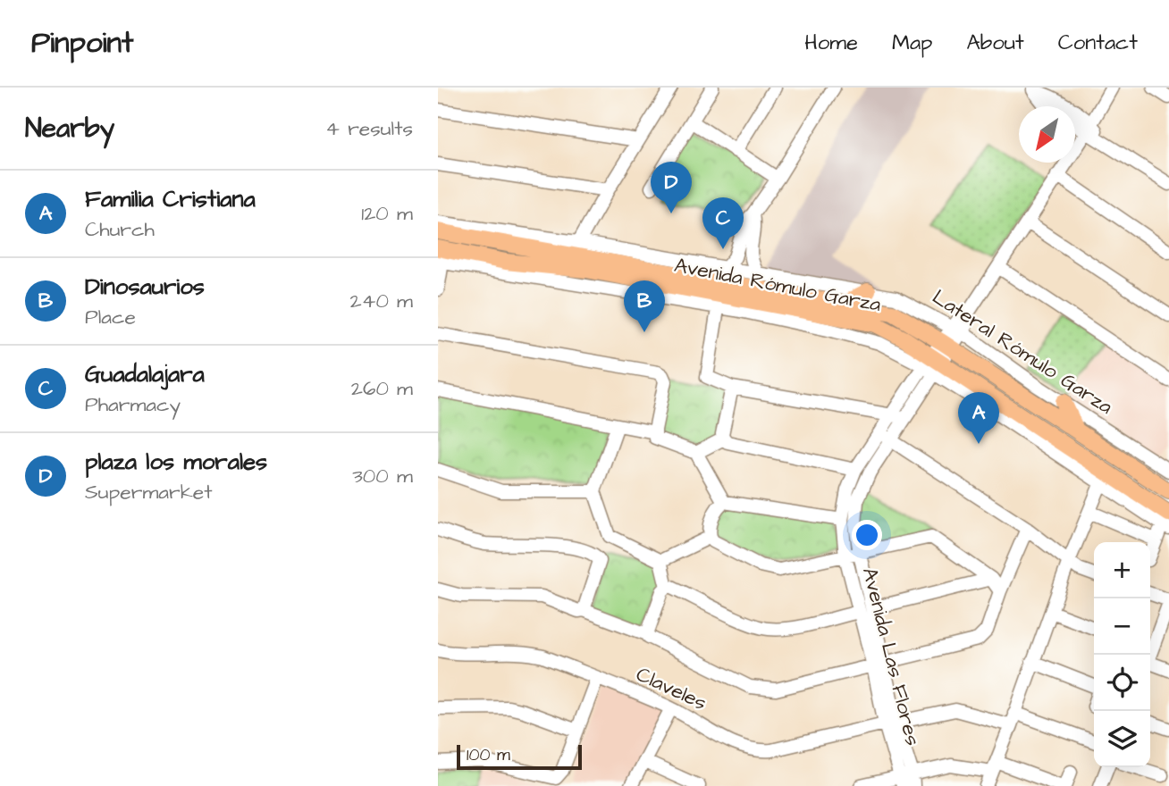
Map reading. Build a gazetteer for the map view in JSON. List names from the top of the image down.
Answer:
{
  "streets": {
    "main road": ["Avenida Rómulo Garza"],
    "street": ["Lateral Rómulo Garza", "Avenida Las Flores", "Claveles"]
  },
  "crossings": [
    ["Avenida Rómulo Garza", "Lateral Rómulo Garza"],
    ["Avenida Rómulo Garza", "Avenida Las Flores"],
    ["Lateral Rómulo Garza", "Avenida Las Flores"],
    ["Avenida Las Flores", "Claveles"]
  ],
  "scale_bar": "100 m",
  "north": "bottom left",
  "page": {
    "header": "Pinpoint",
    "nav": [
      "Home",
      "Map",
      "About",
      "Contact"
    ],
    "heading": ["Nearby", "4 results"],
    "pins": [
      "D",
      "C",
      "B",
      "A"
    ],
    "list": [
      {
        "mark": "A",
        "name": "Familia Cristiana",
        "note": "Church",
        "value": "120 m"
      },
      {
        "mark": "B",
        "name": "Dinosaurios",
        "note": "Place",
        "value": "240 m"
      },
      {
        "mark": "C",
        "name": "Guadalajara",
        "note": "Pharmacy",
        "value": "260 m"
      },
      {
        "mark": "D",
        "name": "plaza los morales",
        "note": "Supermarket",
        "value": "300 m"
      }
    ],
    "map_buttons": ["+", "−"],
    "scale": "100 m"
  }
}
